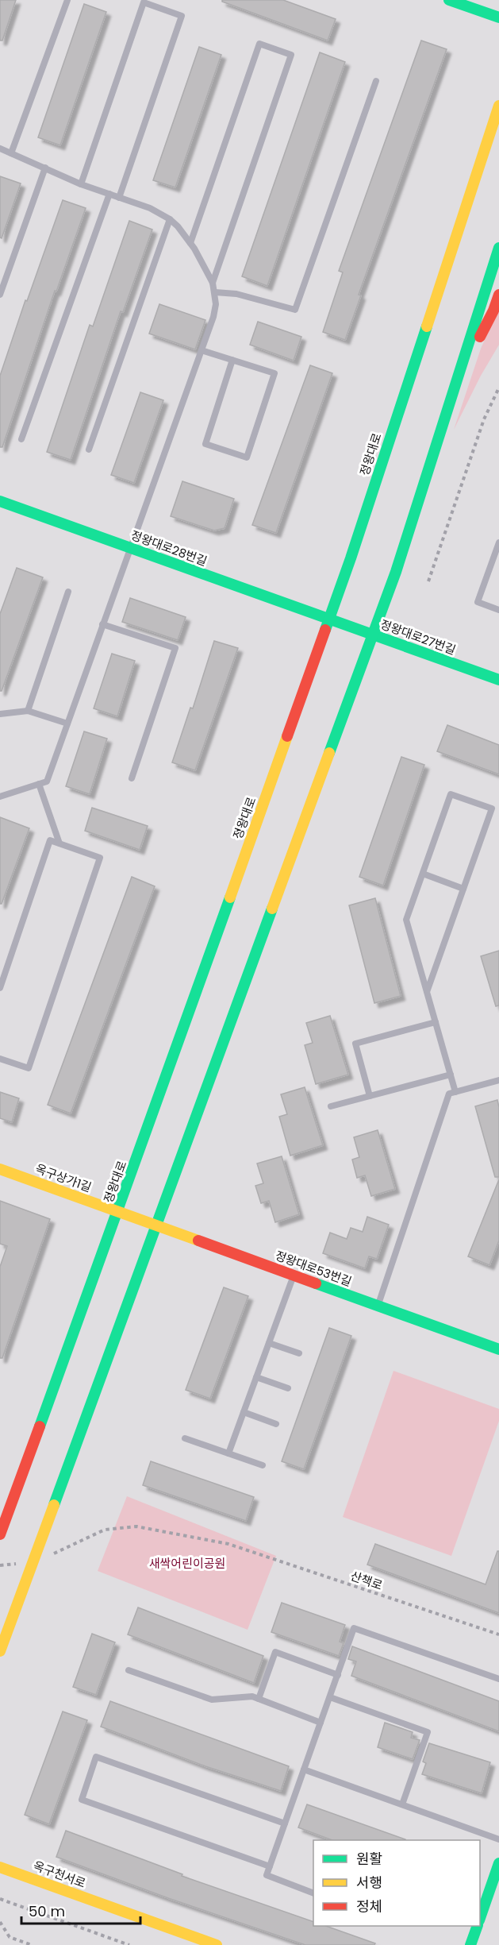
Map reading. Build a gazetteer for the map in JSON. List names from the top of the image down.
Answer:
{
  "streets": {
    "street": [
      "정왕대로",
      "정왕대로28번길",
      "정왕대로27번길",
      "옥구상가1길",
      "정왕대로53번길",
      "옥구천서로"
    ],
    "path": ["산책로"]
  },
  "crossings": [
    ["정왕대로", "정왕대로28번길"],
    ["정왕대로", "정왕대로27번길"],
    ["정왕대로", "옥구상가1길"],
    ["정왕대로", "정왕대로53번길"],
    ["정왕대로28번길", "정왕대로27번길"],
    ["옥구상가1길", "정왕대로53번길"]
  ],
  "parks": ["새싹어린이공원"],
  "legend": ["원활", "서행", "정체"],
  "scale_bar": "50 m"
}
